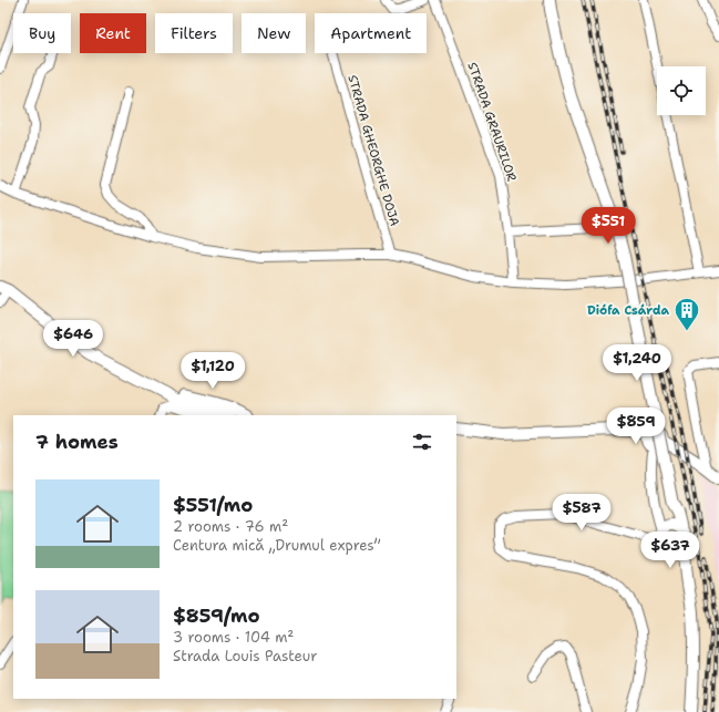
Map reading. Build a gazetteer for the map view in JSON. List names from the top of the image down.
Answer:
{
  "streets": {
    "street": ["STRADA GRAURILOR", "STRADA GHEORGHE DOJA"]
  },
  "places": {
    "building": ["Diófa Csárda"]
  },
  "page": {
    "chip": [
      "Buy",
      "Rent",
      "Filters",
      "New",
      "Apartment"
    ],
    "price": [
      "$551",
      "$646",
      "$1,240",
      "$1,120",
      "$859",
      "$587",
      "$637"
    ],
    "heading": "7 homes",
    "list": [
      {
        "name": "$551/mo",
        "note": "2 rooms · 76 m² · Centura mică „Drumul expres”"
      },
      {
        "name": "$859/mo",
        "note": "3 rooms · 104 m² · Strada Louis Pasteur"
      }
    ]
  }
}
